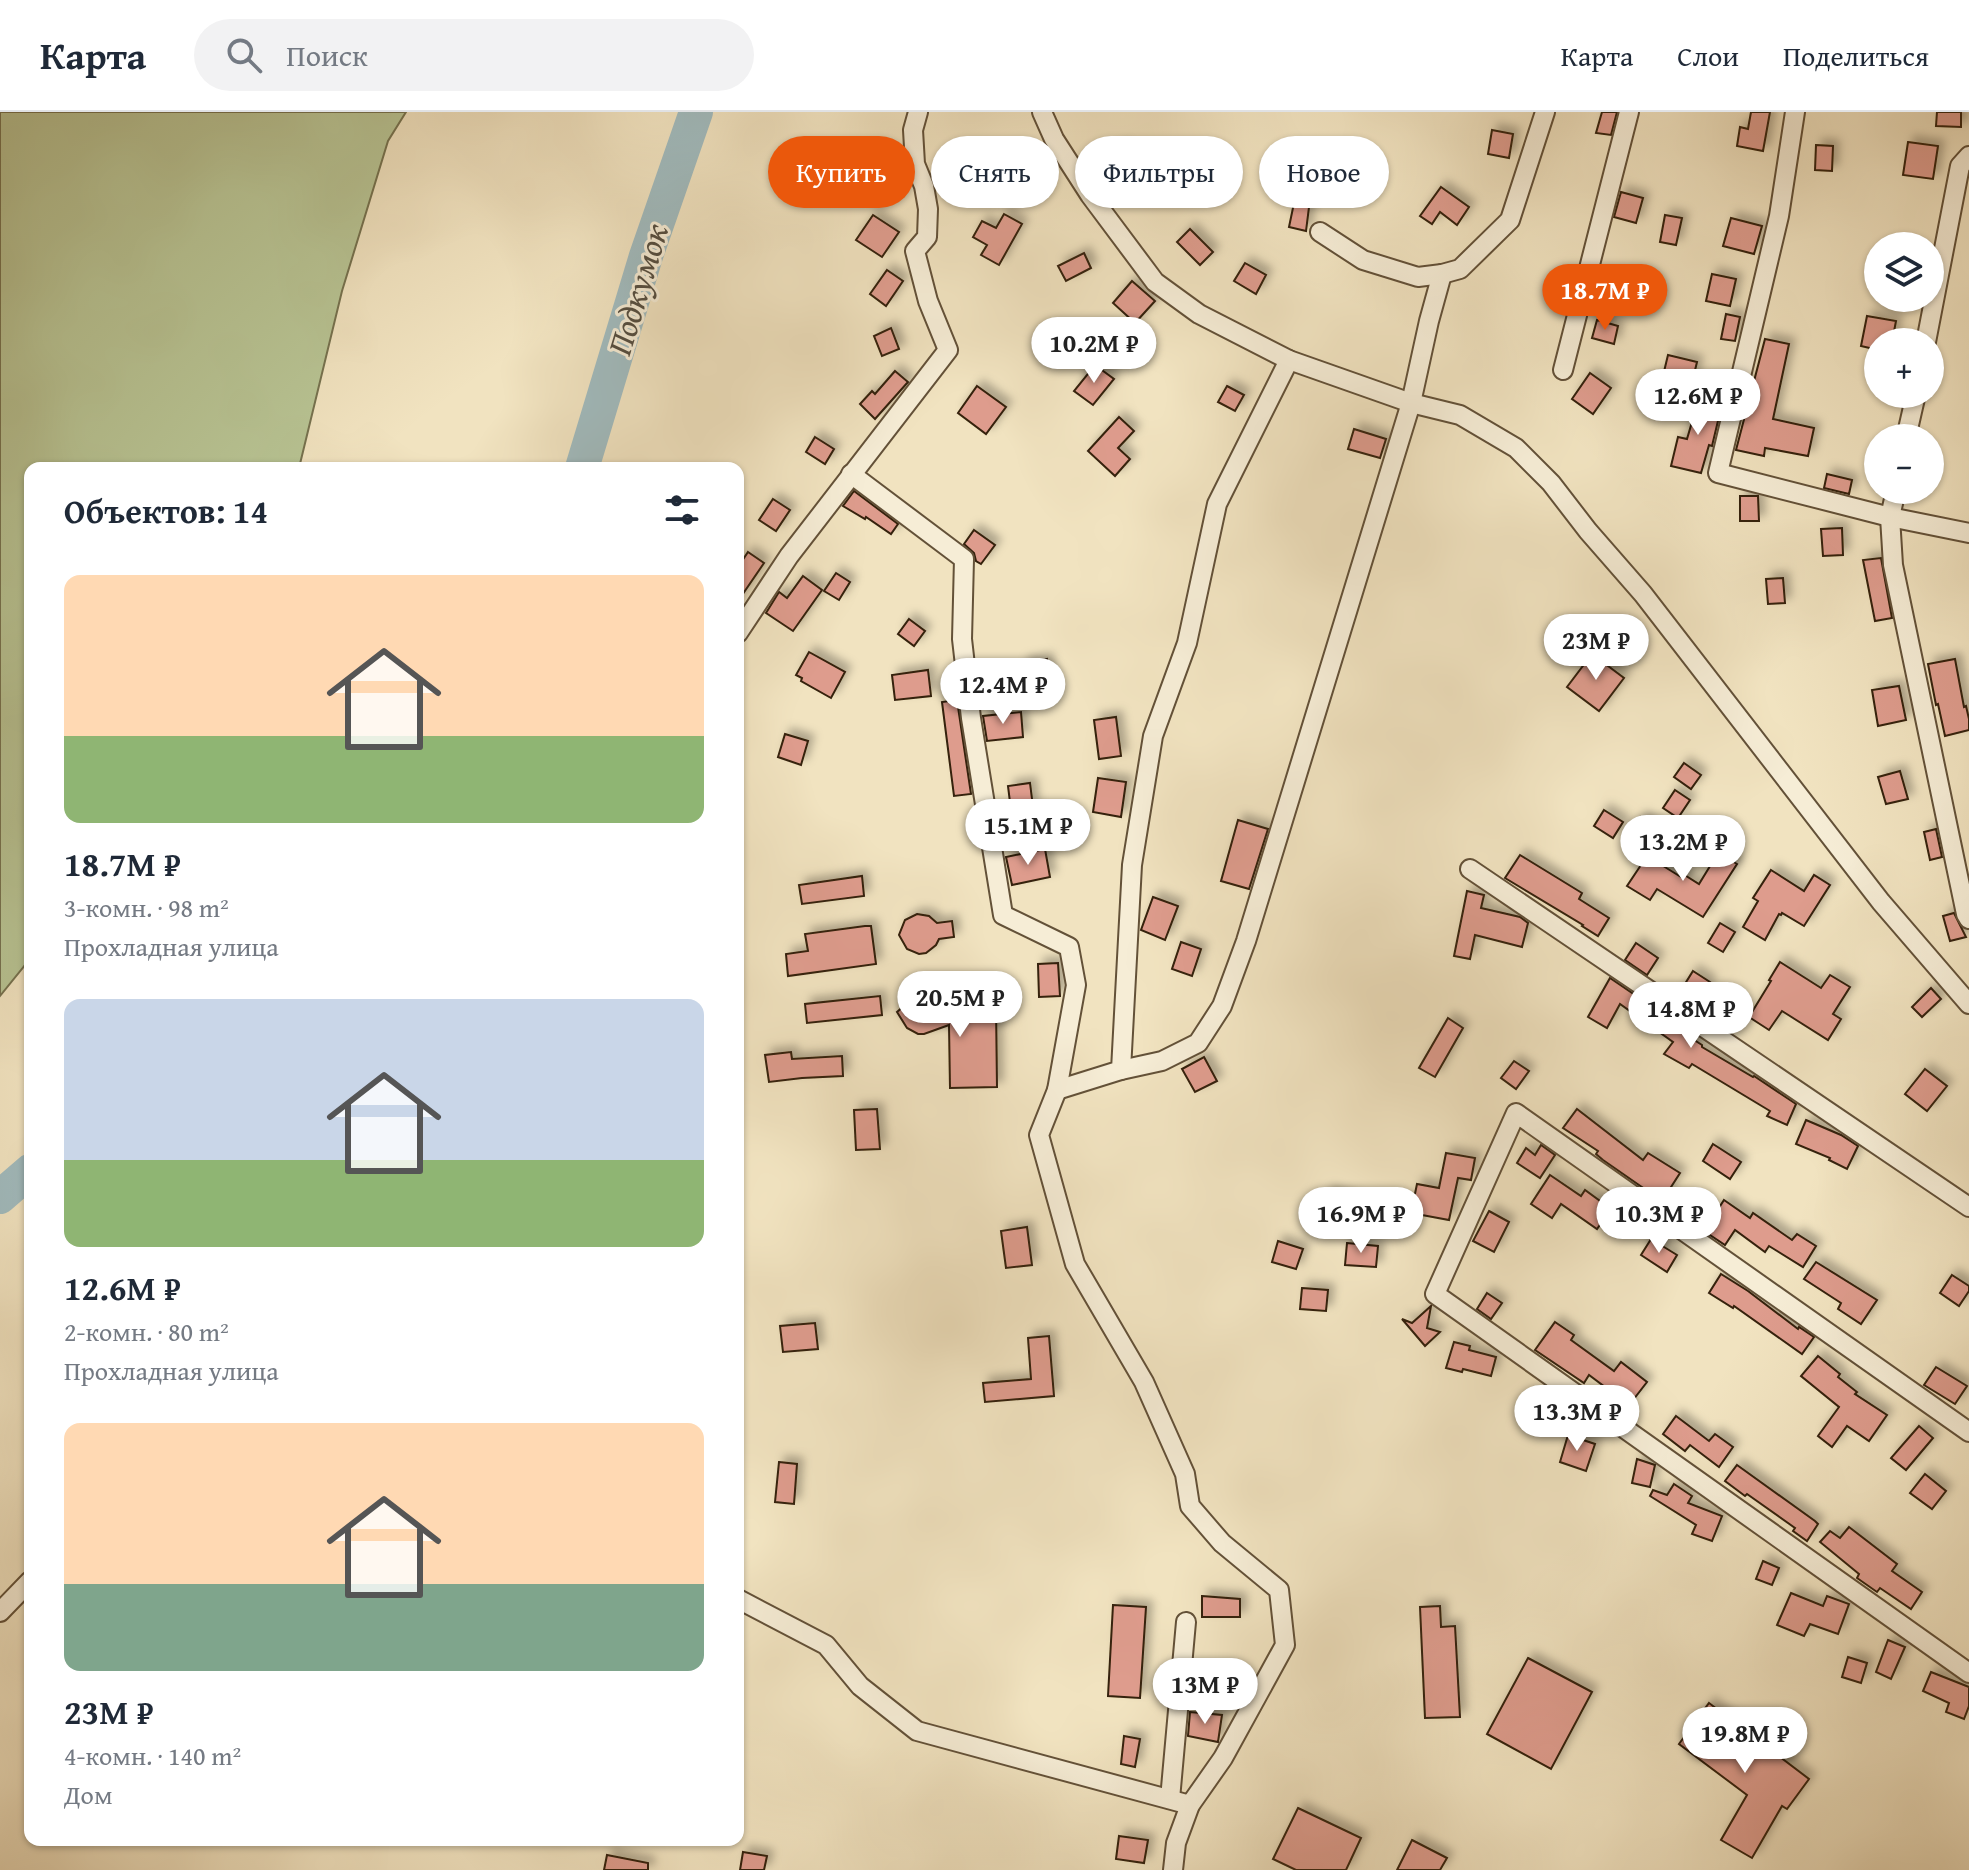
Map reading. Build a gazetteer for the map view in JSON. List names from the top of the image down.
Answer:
{
  "water": ["Подкумок"],
  "page": {
    "header": "Карта",
    "search": "Поиск",
    "nav": ["Карта", "Слои", "Поделиться"],
    "chip": [
      "Купить",
      "Снять",
      "Фильтры",
      "Новое"
    ],
    "map_buttons": ["+", "−"],
    "price": [
      "18.7M ₽",
      "10.2M ₽",
      "12.6M ₽",
      "23M ₽",
      "12.4M ₽",
      "15.1M ₽",
      "13.2M ₽",
      "20.5M ₽",
      "14.8M ₽",
      "16.9M ₽",
      "10.3M ₽",
      "13.3M ₽",
      "13M ₽",
      "19.8M ₽"
    ],
    "heading": "Объектов: 14",
    "list": [
      {
        "name": "18.7M ₽",
        "note": "3-комн. · 98 m² · Прохладная улица"
      },
      {
        "name": "12.6M ₽",
        "note": "2-комн. · 80 m² · Прохладная улица"
      },
      {
        "name": "23M ₽",
        "note": "4-комн. · 140 m² · Дом"
      }
    ]
  }
}
